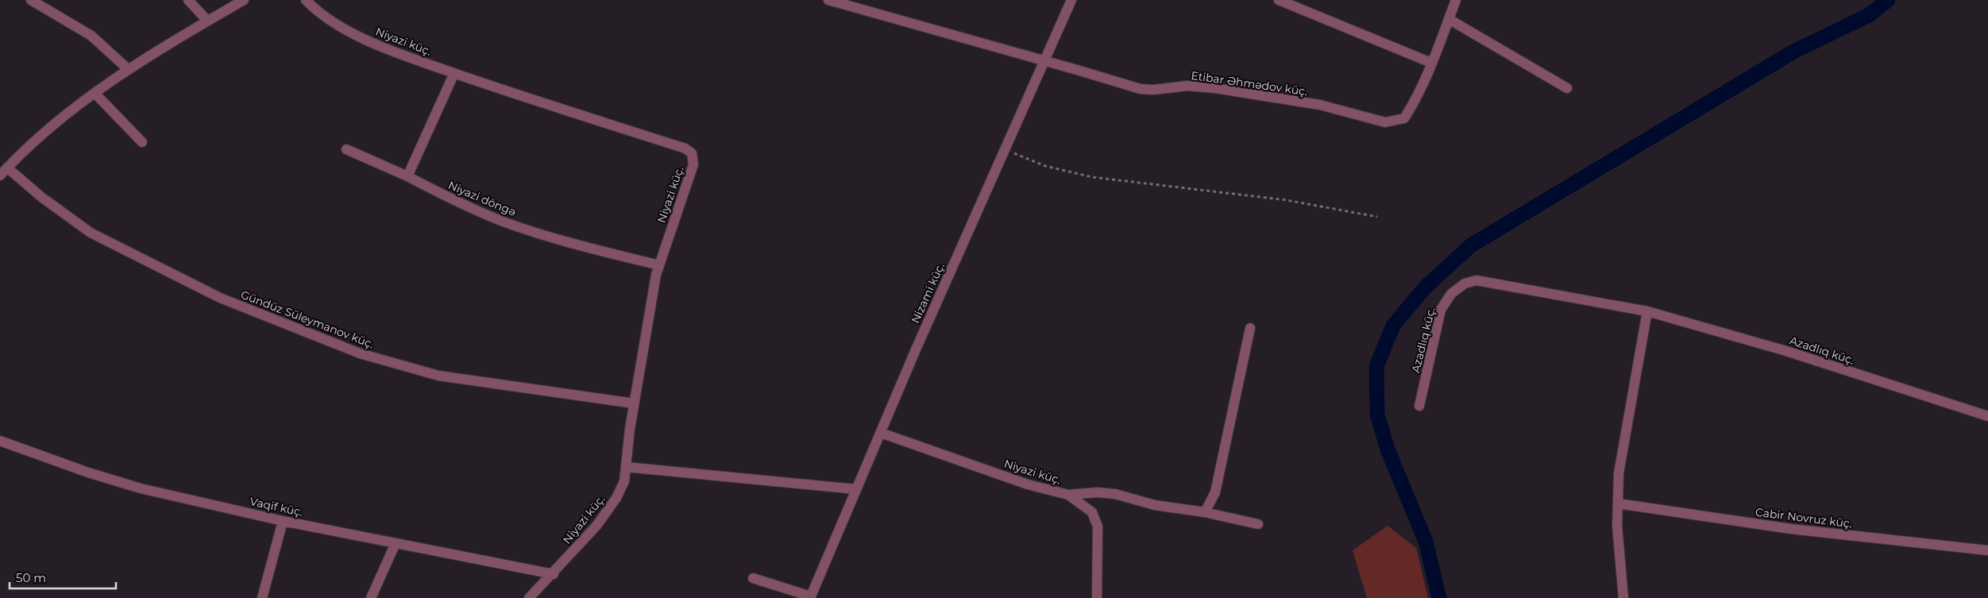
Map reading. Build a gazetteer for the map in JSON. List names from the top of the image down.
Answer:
{
  "streets": {
    "street": [
      "Niyazi küç.",
      "Etibar Əhmədov küç.",
      "Niyazi döngə",
      "Nizami küç.",
      "Gündüz Süleymanov küç.",
      "Azadlıq küç.",
      "Vaqif küç.",
      "Cabir Novruz küç."
    ]
  },
  "crossings": [
    ["Niyazi küç.", "Niyazi döngə"],
    ["Niyazi küç.", "Nizami küç."],
    ["Niyazi küç.", "Gündüz Süleymanov küç."],
    ["Niyazi küç.", "Vaqif küç."],
    ["Etibar Əhmədov küç.", "Nizami küç."]
  ],
  "scale_bar": "50 m"
}
